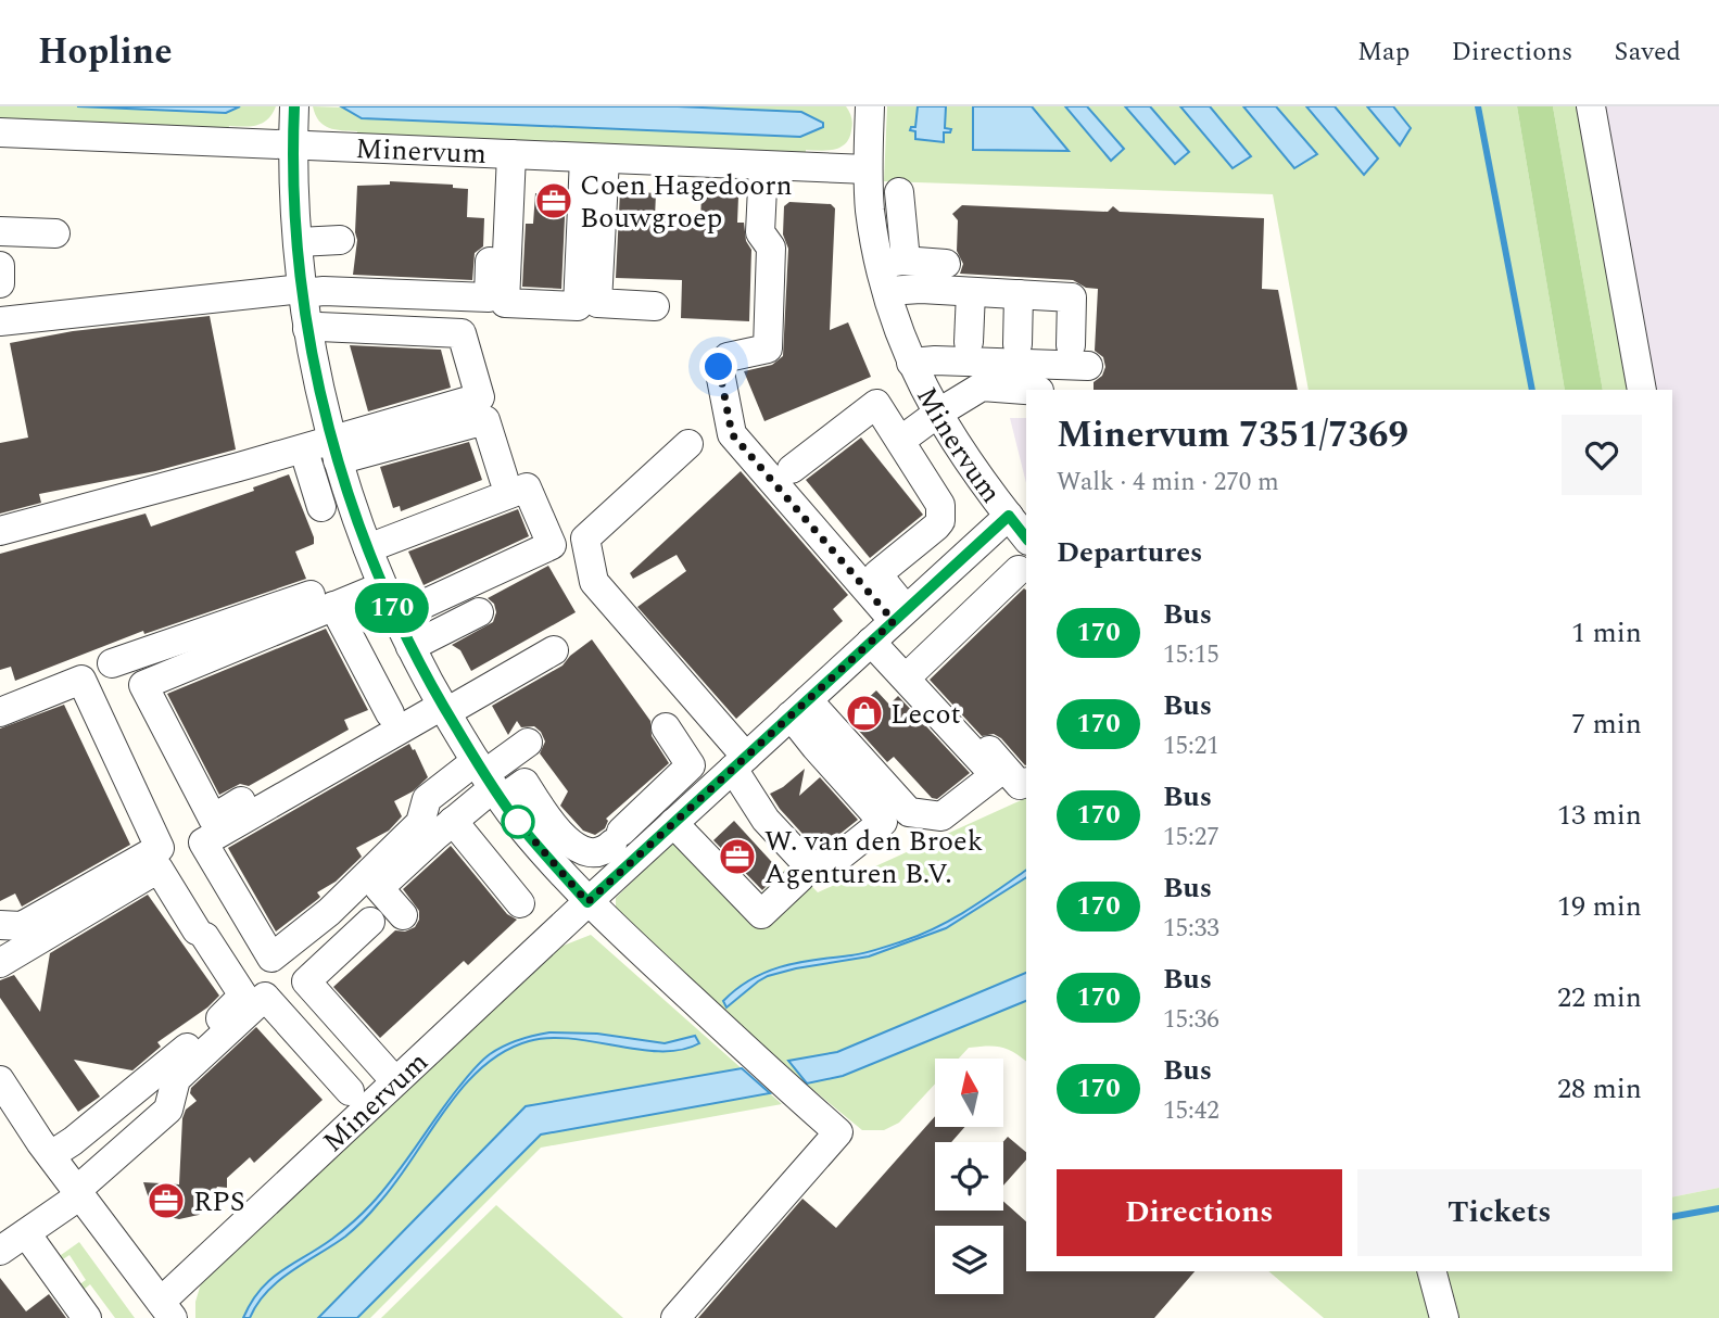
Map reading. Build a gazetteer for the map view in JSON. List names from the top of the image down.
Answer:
{
  "streets": {
    "street": ["Minervum"]
  },
  "places": {
    "office": ["Coen Hagedoorn Bouwgroep", "W. van den Broek Agenturen B.V.", "RPS"],
    "shop": ["Lecot"]
  },
  "lines": ["bus line 170"],
  "north": "top",
  "page": {
    "header": "Hopline",
    "nav": ["Map", "Directions", "Saved"],
    "on_map": "170",
    "heading": [
      ["Minervum 7351/7369", "Walk · 4 min · 270 m"],
      "Departures"
    ],
    "list": [
      {
        "mark": "170",
        "name": "Bus",
        "note": "15:15",
        "value": "1 min"
      },
      {
        "mark": "170",
        "name": "Bus",
        "note": "15:21",
        "value": "7 min"
      },
      {
        "mark": "170",
        "name": "Bus",
        "note": "15:27",
        "value": "13 min"
      },
      {
        "mark": "170",
        "name": "Bus",
        "note": "15:33",
        "value": "19 min"
      },
      {
        "mark": "170",
        "name": "Bus",
        "note": "15:36",
        "value": "22 min"
      },
      {
        "mark": "170",
        "name": "Bus",
        "note": "15:42",
        "value": "28 min"
      }
    ],
    "buttons": ["Directions", "Tickets"]
  }
}
